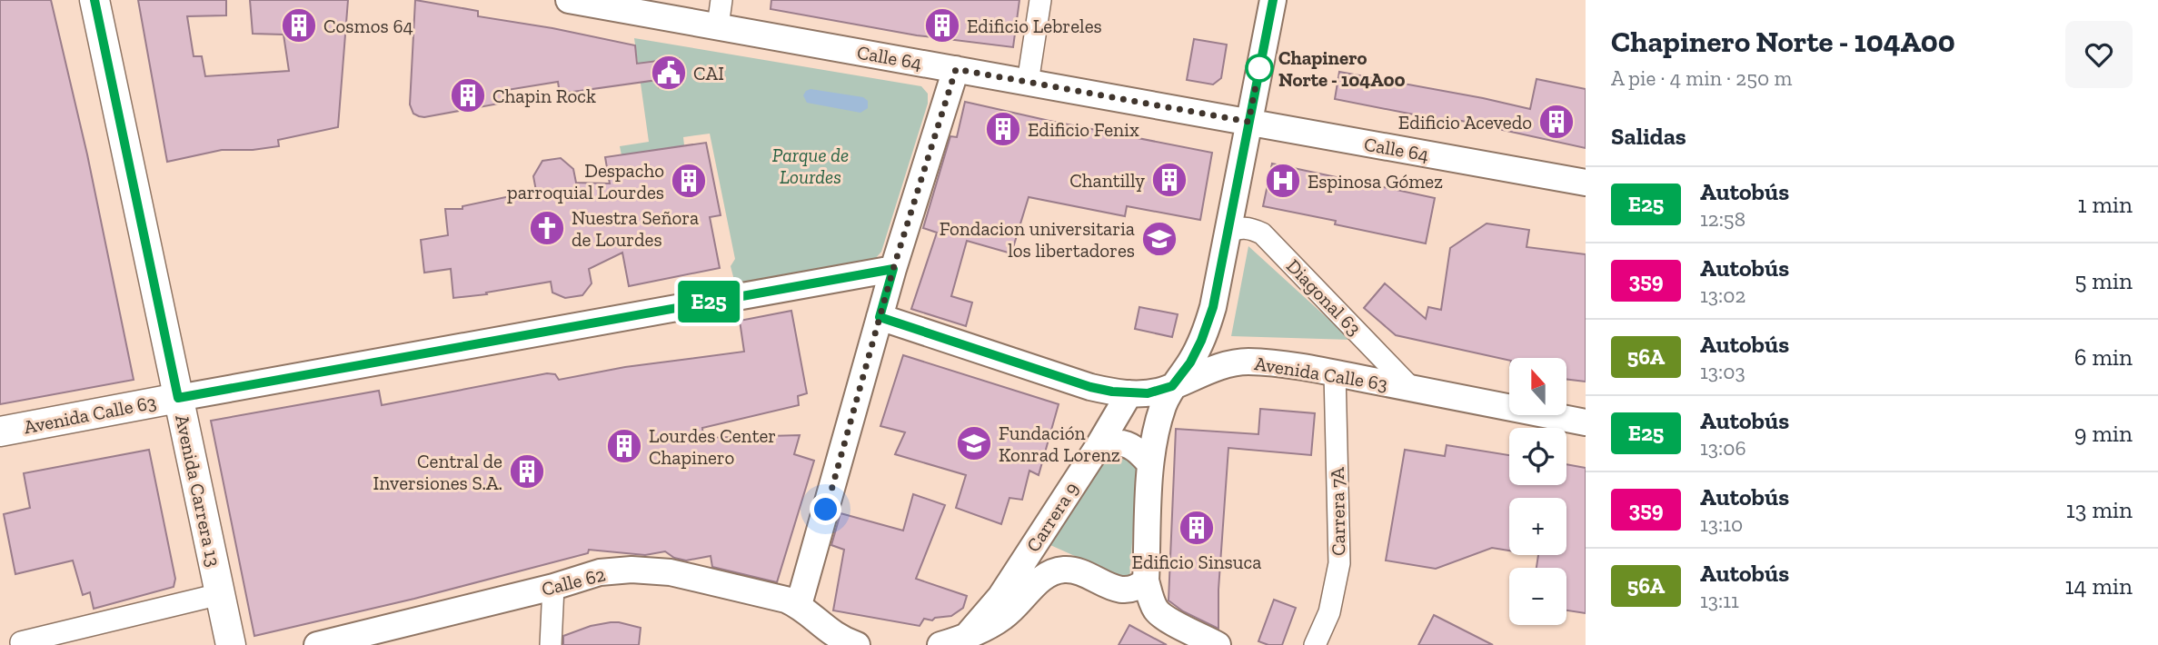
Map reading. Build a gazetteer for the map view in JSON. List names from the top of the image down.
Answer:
{
  "streets": {
    "main road": ["Avenida Calle 63", "Avenida Carrera 13"],
    "street": [
      "Calle 64",
      "Diagonal 63",
      "Carrera 7A",
      "Carrera 9",
      "Calle 62"
    ]
  },
  "crossings": [
    ["Diagonal 63", "Avenida Calle 63"],
    ["Avenida Calle 63", "Avenida Carrera 13"],
    ["Avenida Calle 63", "Carrera 7A"],
    ["Avenida Calle 63", "Carrera 9"]
  ],
  "parks": ["Parque de Lourdes"],
  "places": {
    "building": [
      "Cosmos 64",
      "Edificio Lebreles",
      "Chapin Rock",
      "Edificio Acevedo",
      "Edificio Fenix",
      "Chantilly",
      "Despacho parroquial Lourdes",
      "Lourdes Center Chapinero",
      "Central de Inversiones S.A.",
      "Edificio Sinsuca"
    ],
    "other": ["Chapinero Norte - 104A00"],
    "public building": ["CAI"],
    "hospital": ["Espinosa Gómez"],
    "church": ["Nuestra Señora de Lourdes"],
    "school or university": ["Fondacion universitaria los libertadores", "Fundación Konrad Lorenz"]
  },
  "lines": ["bus line E25"],
  "north": "top",
  "page": {
    "on_map": "E25",
    "heading": [
      ["Chapinero Norte - 104A00", "A pie · 4 min · 250 m"],
      "Salidas"
    ],
    "list": [
      {
        "mark": "E25",
        "name": "Autobús",
        "note": "12:58",
        "value": "1 min"
      },
      {
        "mark": "359",
        "name": "Autobús",
        "note": "13:02",
        "value": "5 min"
      },
      {
        "mark": "56A",
        "name": "Autobús",
        "note": "13:03",
        "value": "6 min"
      },
      {
        "mark": "E25",
        "name": "Autobús",
        "note": "13:06",
        "value": "9 min"
      },
      {
        "mark": "359",
        "name": "Autobús",
        "note": "13:10",
        "value": "13 min"
      },
      {
        "mark": "56A",
        "name": "Autobús",
        "note": "13:11",
        "value": "14 min"
      }
    ],
    "map_buttons": ["+", "−"]
  }
}
